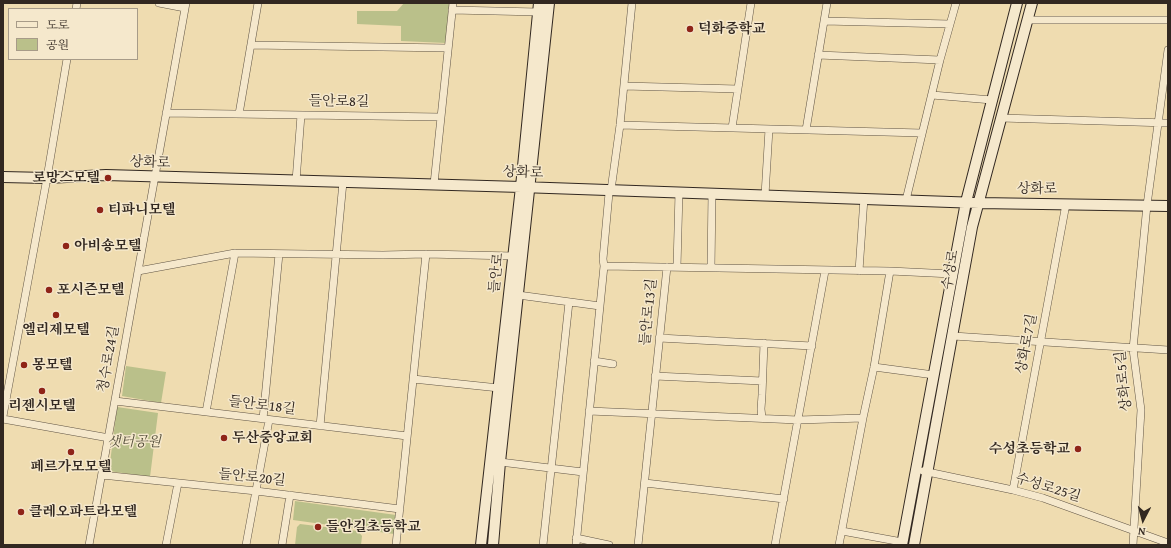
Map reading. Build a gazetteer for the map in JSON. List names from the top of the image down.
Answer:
{
  "streets": {
    "main road": ["상화로", "수성로", "들안로"],
    "street": [
      "들안로8길",
      "들안로13길",
      "상화로7길",
      "청수로24길",
      "상화로5길",
      "들안로18길",
      "들안로20길",
      "수성로25길"
    ]
  },
  "crossings": [
    ["들안로8길", "청수로24길"],
    ["상화로", "수성로"],
    ["상화로", "들안로"],
    ["상화로", "상화로7길"],
    ["상화로", "청수로24길"],
    ["상화로", "상화로5길"],
    ["수성로", "들안로13길"],
    ["수성로", "수성로25길"],
    ["상화로7길", "수성로25길"],
    ["청수로24길", "들안로18길"],
    ["청수로24길", "들안로20길"],
    ["상화로5길", "수성로25길"]
  ],
  "parks": ["샛터공원"],
  "places": [
    "덕화중학교",
    "로망스모텔",
    "티파니모텔",
    "아비숑모텔",
    "포시즌모텔",
    "엘리제모텔",
    "몽모텔",
    "리젠시모텔",
    "두산중앙교회",
    "수성초등학교",
    "페르가모모텔",
    "클레오파트라모텔",
    "들안길초등학교"
  ],
  "legend": ["도로", "공원"],
  "north": "bottom"
}
